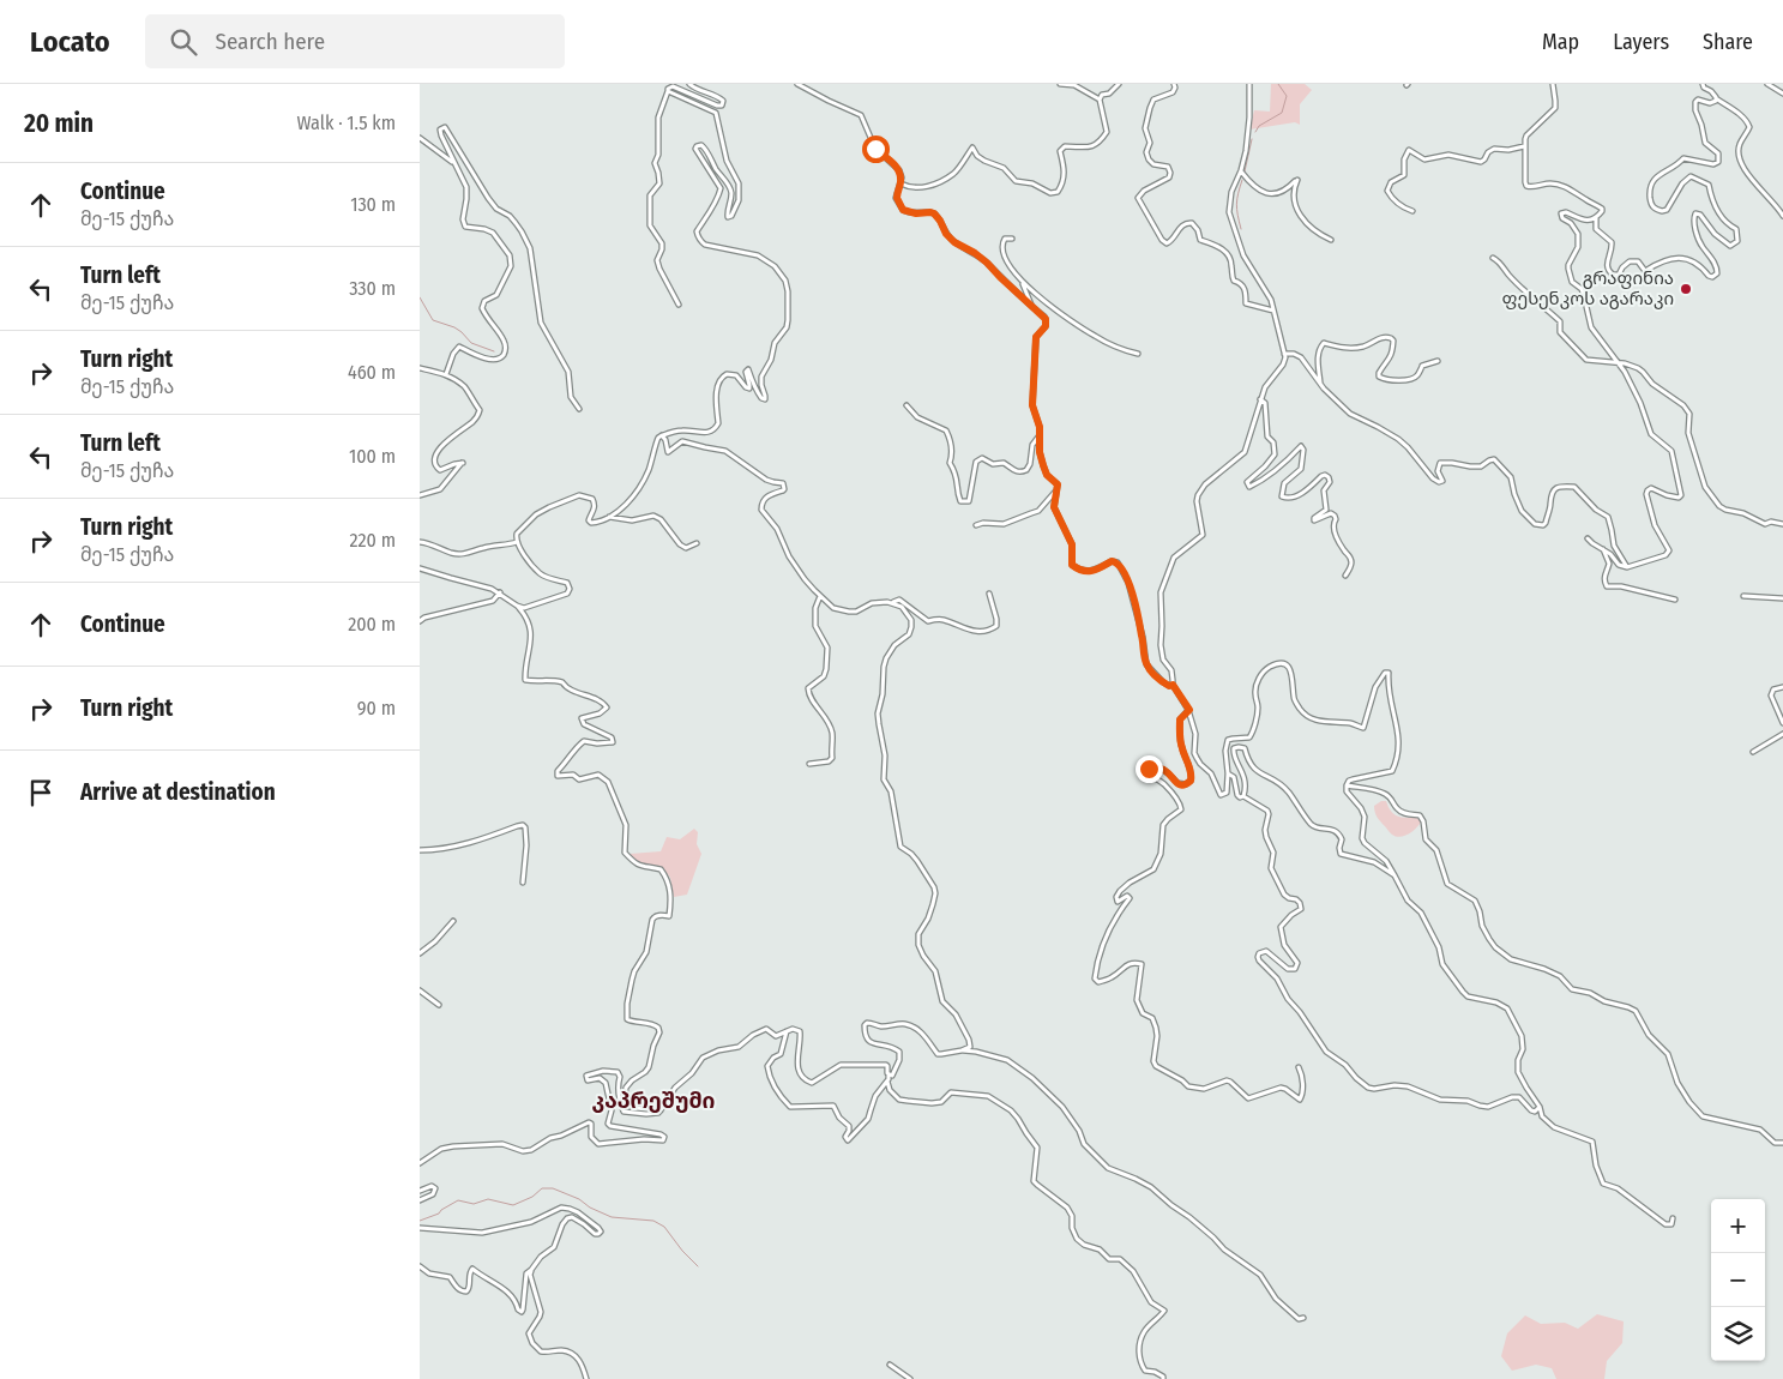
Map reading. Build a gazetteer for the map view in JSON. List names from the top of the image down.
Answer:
{
  "districts": ["კაპრეშუმი"],
  "places": ["გრაფინია ფესენკოს აგარაკი"],
  "page": {
    "header": "Locato",
    "search": "Search here",
    "nav": ["Map", "Layers", "Share"],
    "heading": ["20 min", "Walk · 1.5 km"],
    "list": [
      ["Continue", "მე-15 ქუჩა", "130 m"],
      ["Turn left", "მე-15 ქუჩა", "330 m"],
      ["Turn right", "მე-15 ქუჩა", "460 m"],
      ["Turn left", "მე-15 ქუჩა", "100 m"],
      ["Turn right", "მე-15 ქუჩა", "220 m"],
      ["Continue", "200 m"],
      ["Turn right", "90 m"],
      "Arrive at destination"
    ],
    "map_buttons": ["+", "−"]
  }
}
